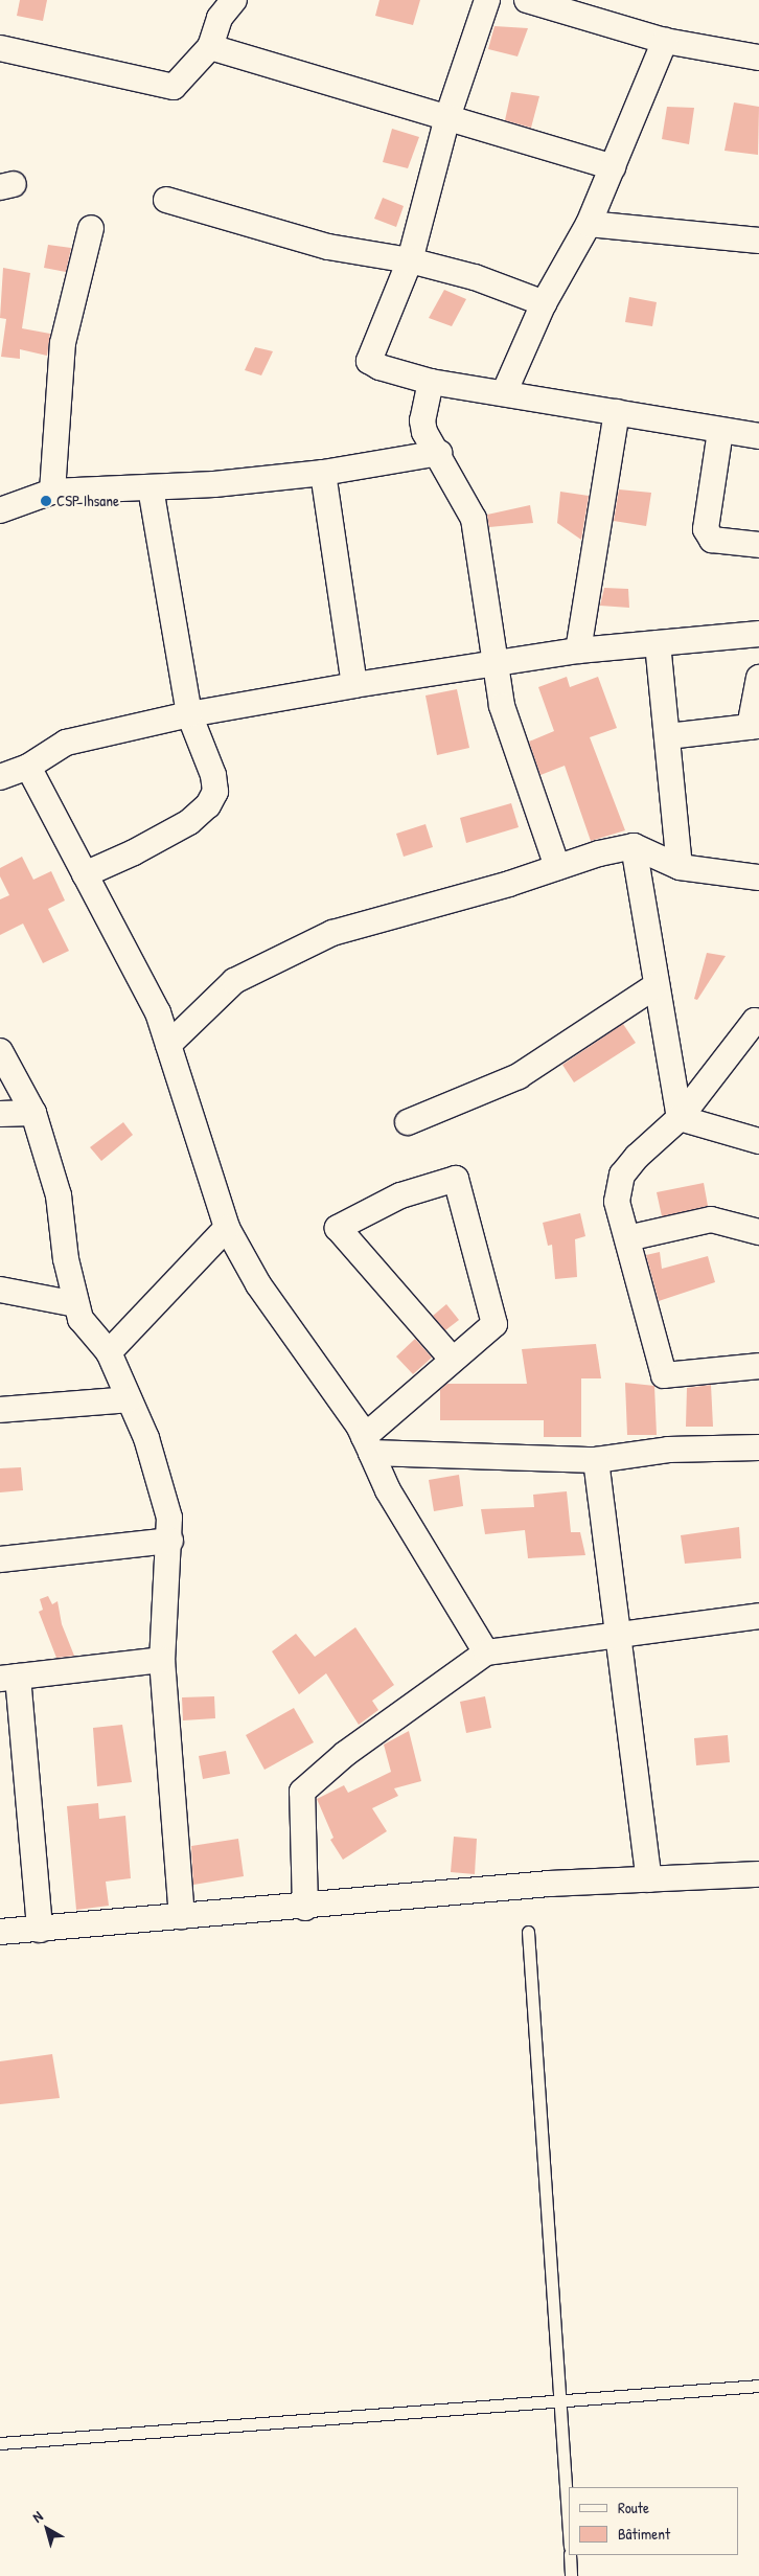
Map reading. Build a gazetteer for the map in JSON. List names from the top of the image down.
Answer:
{
  "places": ["CSP Ihsane"],
  "legend": ["Route", "Bâtiment"],
  "north": "top left"
}
